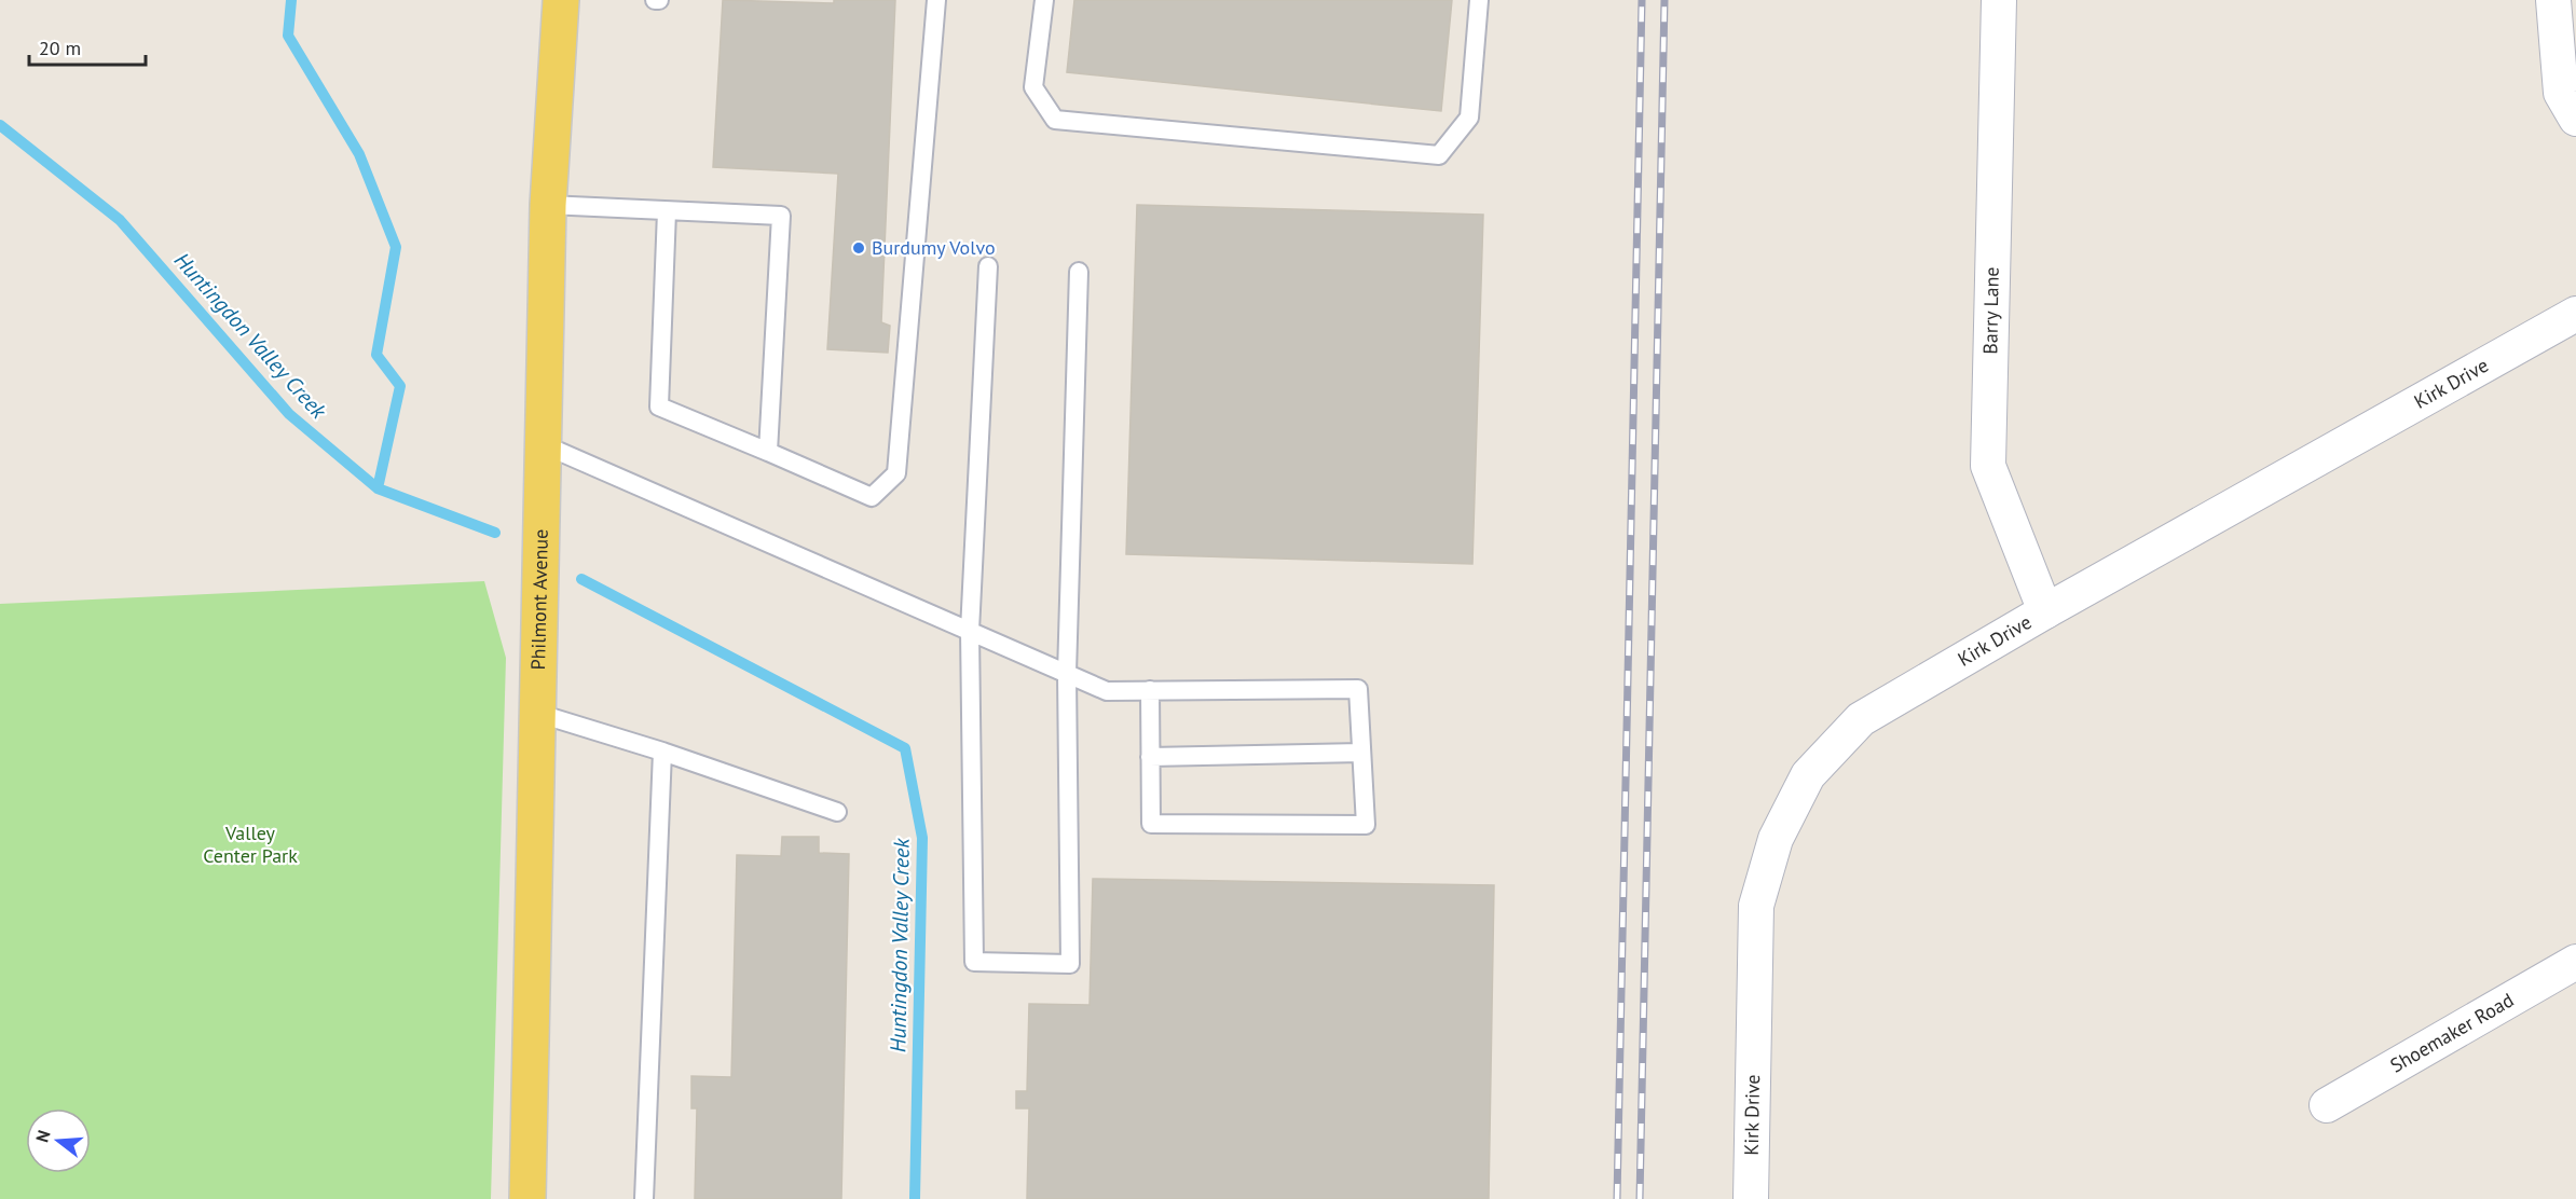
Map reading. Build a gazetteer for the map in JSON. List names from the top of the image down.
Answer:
{
  "streets": {
    "main road": ["Philmont Avenue"],
    "street": ["Barry Lane", "Kirk Drive", "Shoemaker Road"]
  },
  "crossings": [
    ["Barry Lane", "Kirk Drive"]
  ],
  "water": ["Huntingdon Valley Creek"],
  "parks": ["Valley Center Park"],
  "places": ["Burdumy Volvo"],
  "scale_bar": "20 m",
  "north": "left"
}
